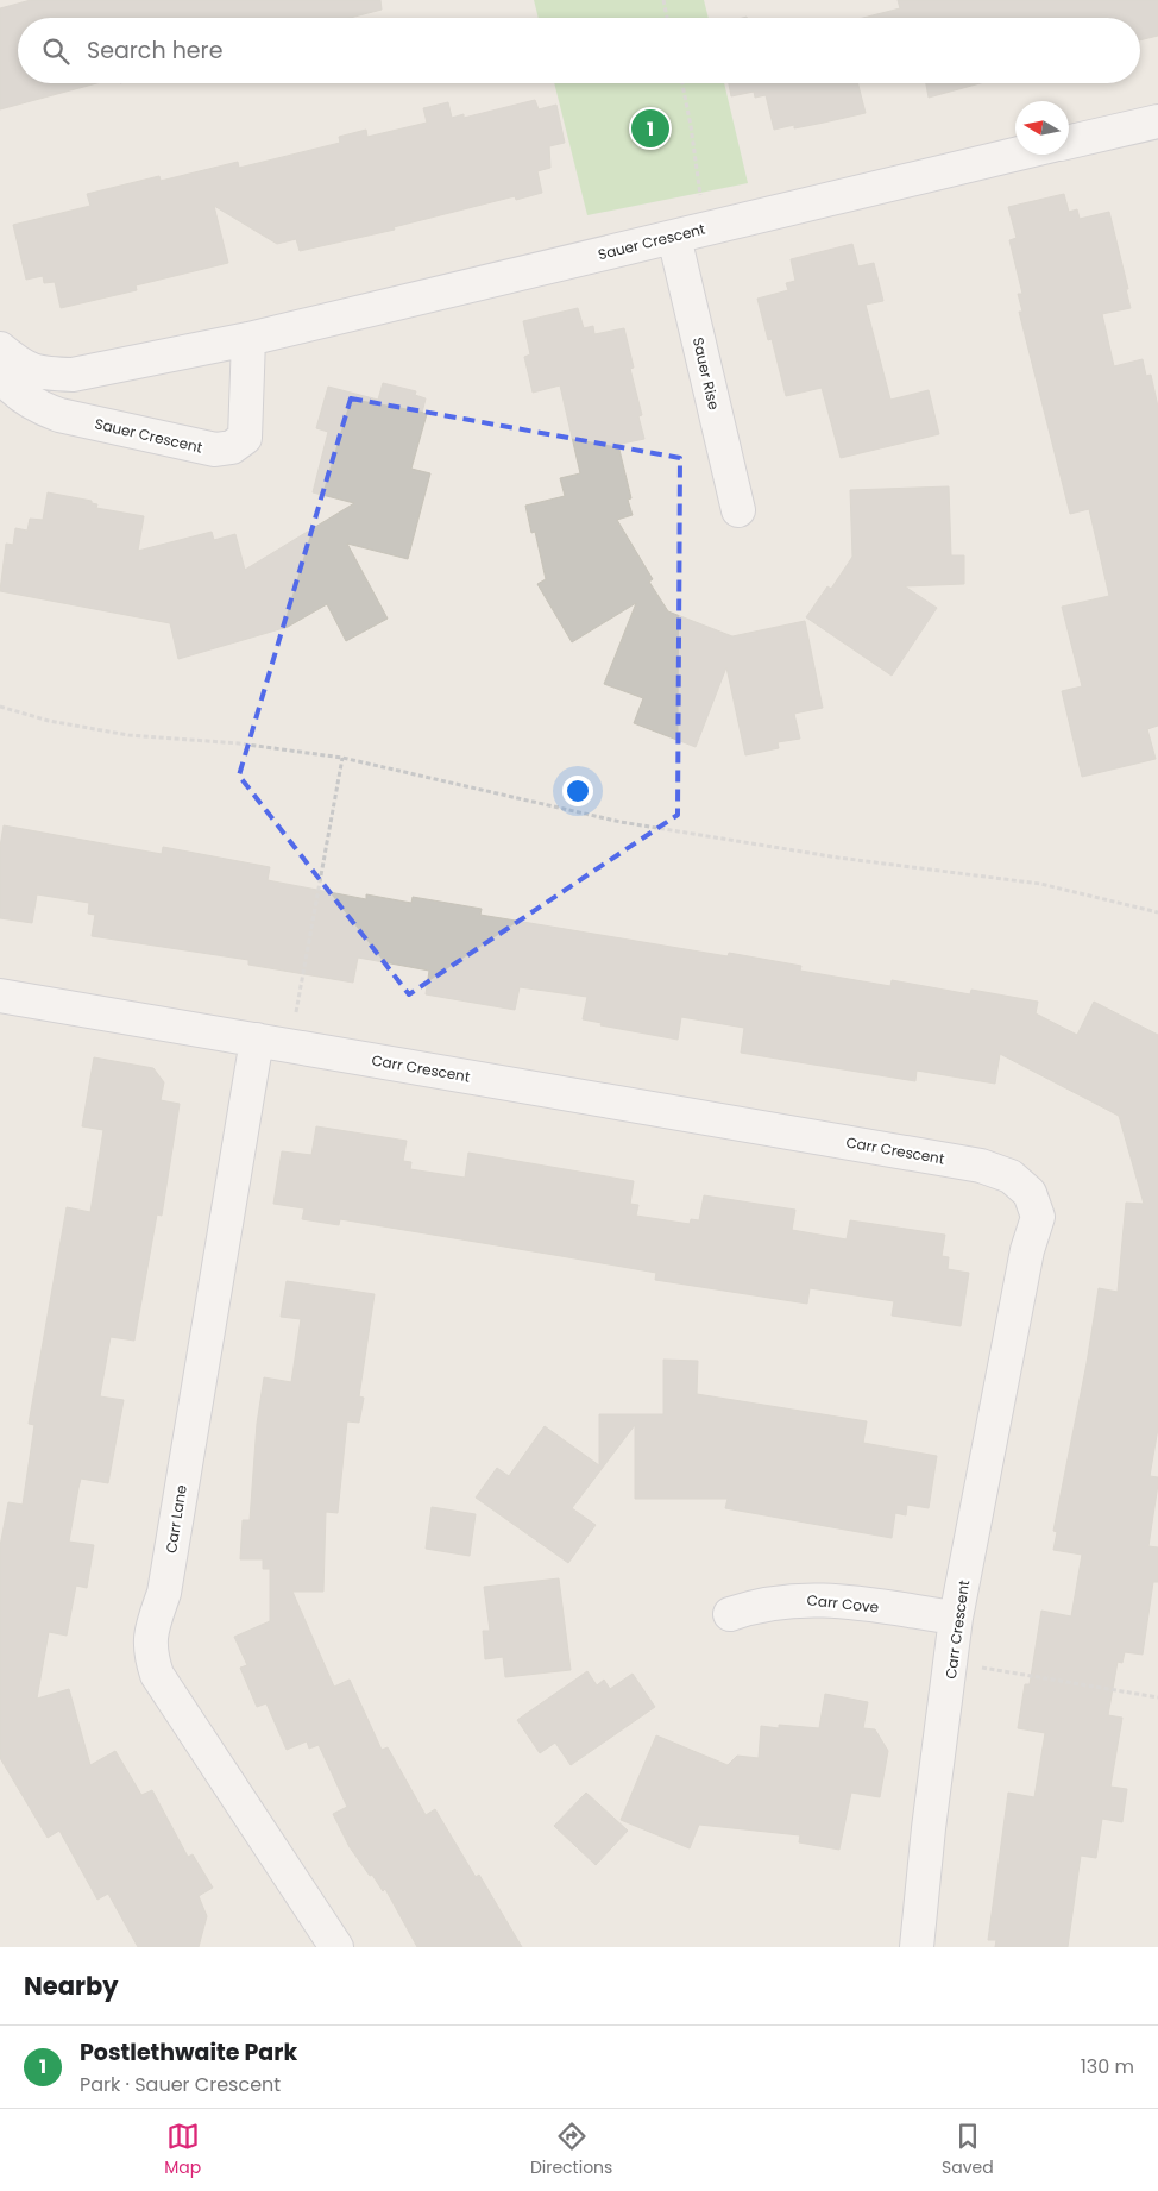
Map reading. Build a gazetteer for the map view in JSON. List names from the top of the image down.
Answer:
{
  "streets": {
    "street": [
      "Sauer Crescent",
      "Sauer Rise",
      "Carr Crescent",
      "Carr Lane",
      "Carr Cove"
    ]
  },
  "crossings": [
    ["Sauer Crescent", "Sauer Rise"],
    ["Carr Crescent", "Carr Lane"],
    ["Carr Crescent", "Carr Cove"]
  ],
  "north": "left",
  "page": {
    "search": "Search here",
    "pins": "1",
    "heading": "Nearby",
    "list": [
      {
        "mark": "1",
        "name": "Postlethwaite Park",
        "note": "Park · Sauer Crescent",
        "value": "130 m"
      }
    ],
    "nav": ["Map", "Directions", "Saved"]
  }
}
